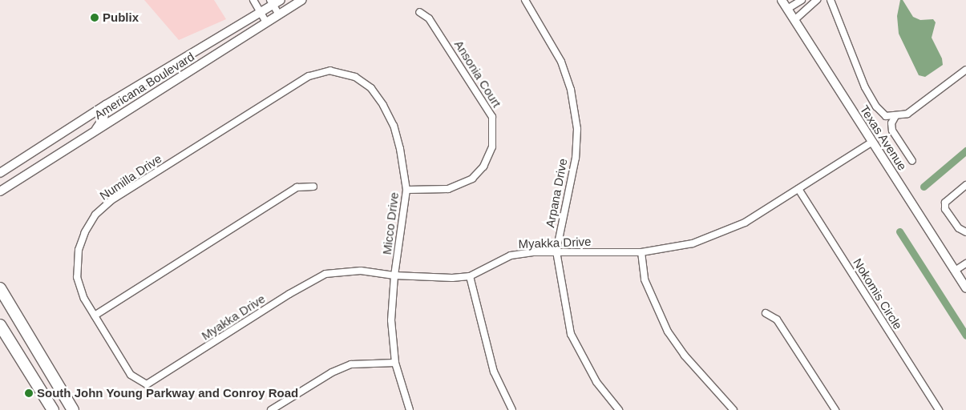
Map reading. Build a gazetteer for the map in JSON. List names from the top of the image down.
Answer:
{
  "streets": {
    "main road": ["Americana Boulevard", "Texas Avenue"],
    "street": [
      "Ansonia Court",
      "Numilla Drive",
      "Arpana Drive",
      "Micco Drive",
      "Myakka Drive",
      "Nokomis Circle"
    ]
  },
  "crossings": [
    ["Ansonia Court", "Micco Drive"],
    ["Texas Avenue", "Myakka Drive"],
    ["Numilla Drive", "Micco Drive"],
    ["Numilla Drive", "Myakka Drive"],
    ["Arpana Drive", "Myakka Drive"],
    ["Micco Drive", "Myakka Drive"],
    ["Myakka Drive", "Nokomis Circle"]
  ],
  "places": ["Publix", "South John Young Parkway and Conroy Road"]
}
